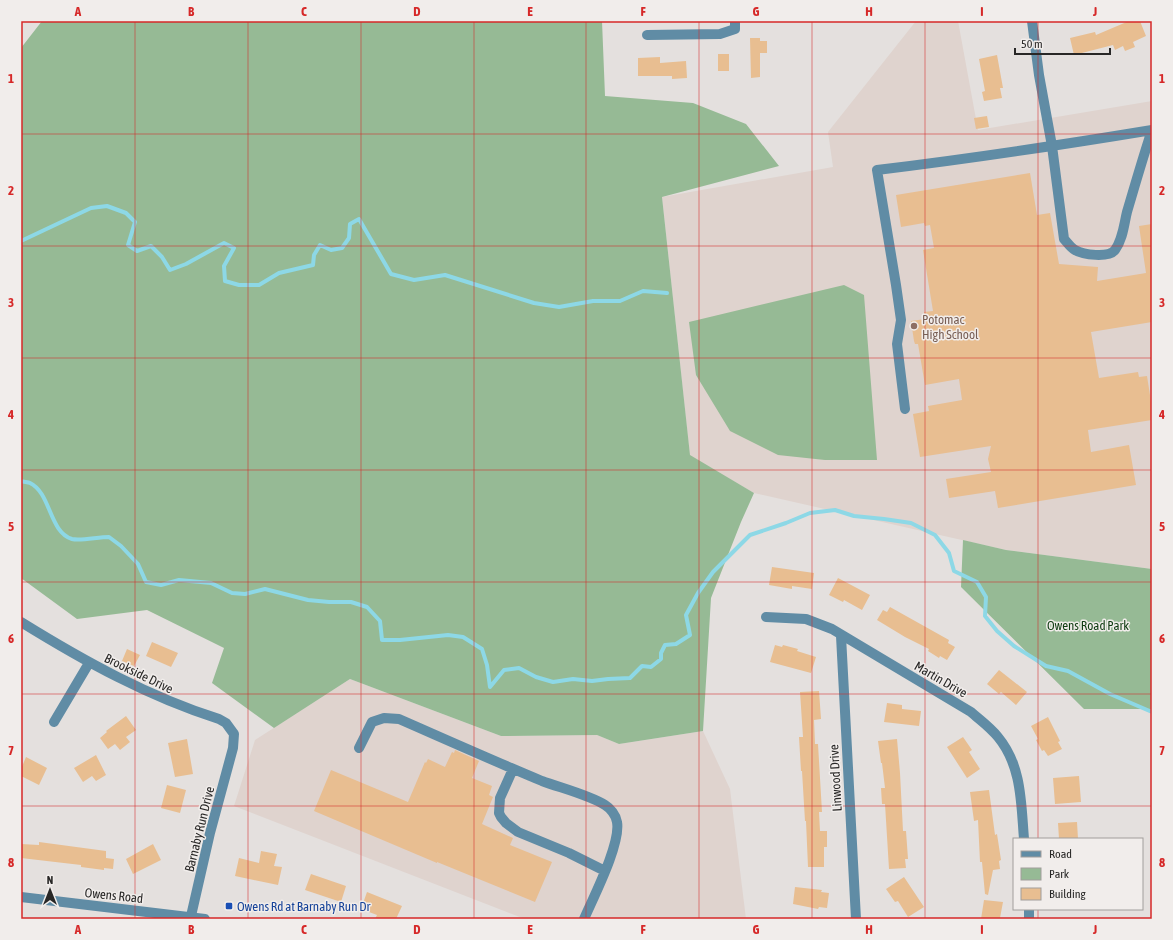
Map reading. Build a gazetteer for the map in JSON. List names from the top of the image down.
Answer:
{
  "streets": {
    "street": [
      "Brookside Drive",
      "Martin Drive",
      "Linwood Drive",
      "Barnaby Run Drive",
      "Owens Road"
    ]
  },
  "crossings": [
    ["Brookside Drive", "Barnaby Run Drive"],
    ["Martin Drive", "Linwood Drive"],
    ["Barnaby Run Drive", "Owens Road"]
  ],
  "parks": ["Owens Road Park"],
  "places": {
    "other": ["Potomac High School"],
    "transit": ["Owens Rd at Barnaby Run Dr"]
  },
  "legend": ["Road", "Park", "Building"],
  "scale_bar": "50 m",
  "north": "top",
  "grid": {
    "columns": [
      "A",
      "B",
      "C",
      "D",
      "E",
      "F",
      "G",
      "H",
      "I",
      "J"
    ],
    "rows": [
      "1",
      "2",
      "3",
      "4",
      "5",
      "6",
      "7",
      "8"
    ]
  }
}
